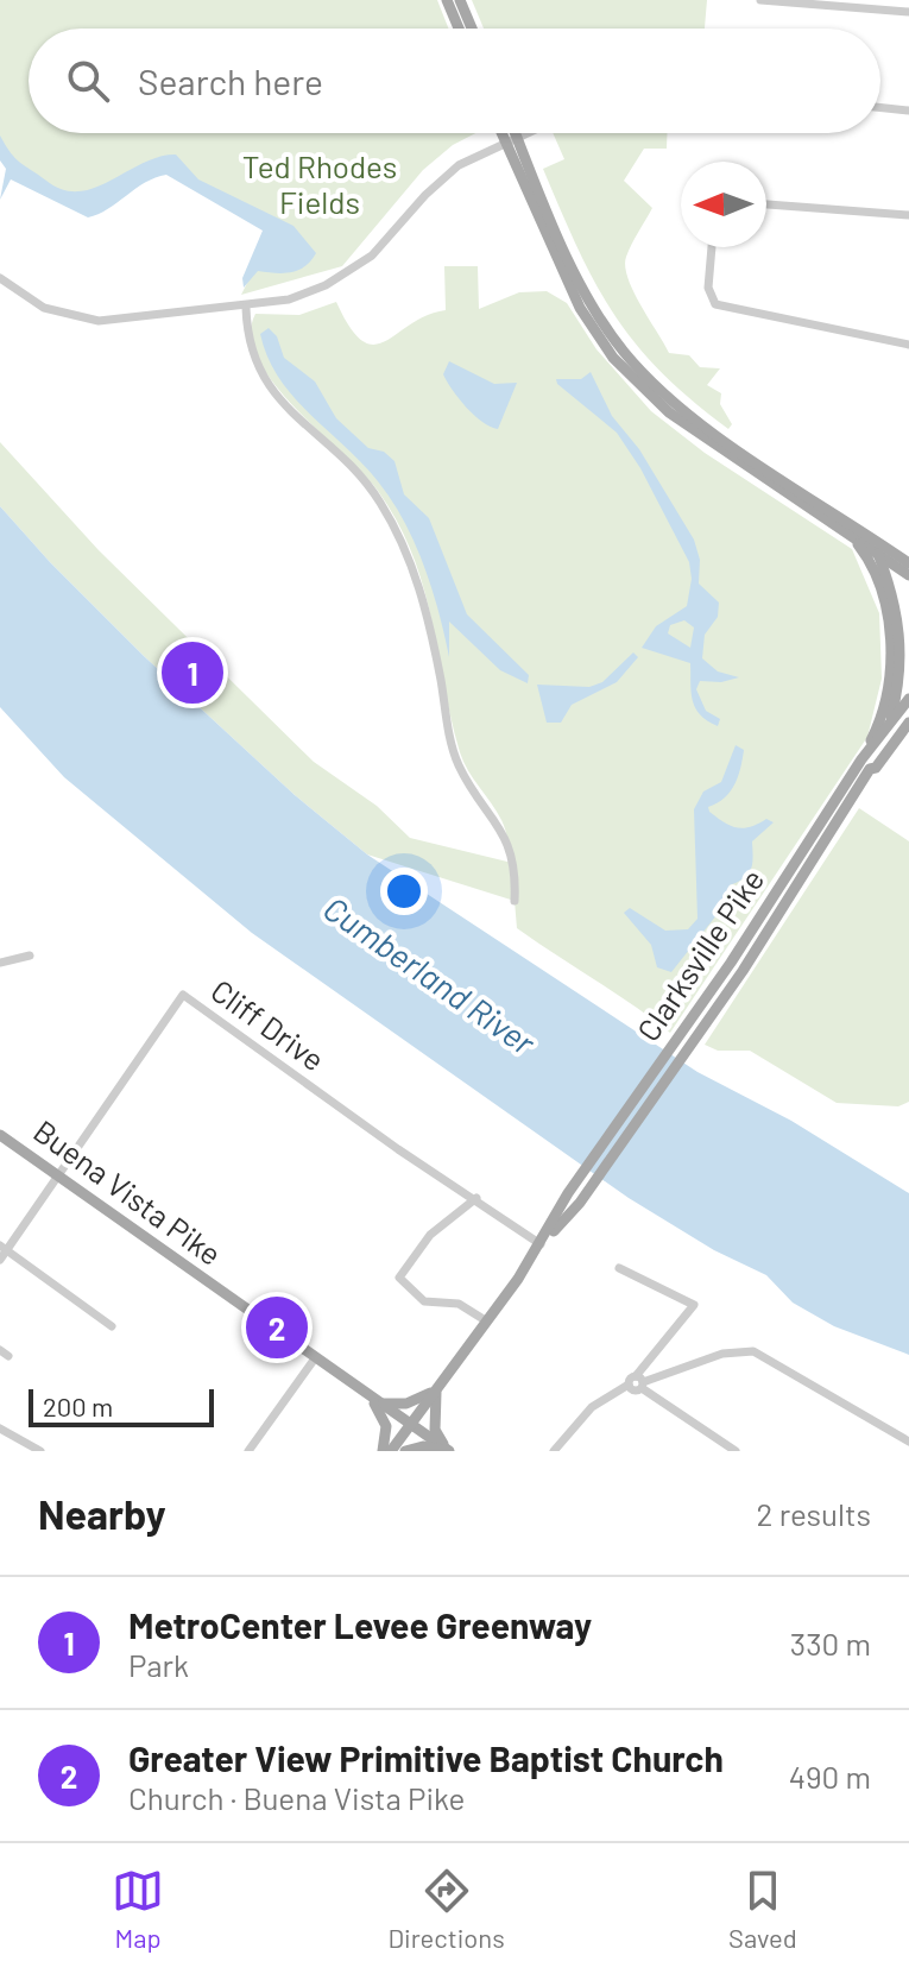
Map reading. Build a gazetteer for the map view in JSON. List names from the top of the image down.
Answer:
{
  "streets": {
    "main road": ["Clarksville Pike", "Buena Vista Pike"],
    "street": ["Cliff Drive"]
  },
  "crossings": [
    ["Clarksville Pike", "Cliff Drive"],
    ["Clarksville Pike", "Buena Vista Pike"],
    ["Cliff Drive", "Buena Vista Pike"]
  ],
  "water": ["Cumberland River"],
  "parks": ["Ted Rhodes Fields"],
  "scale_bar": "200 m",
  "north": "left",
  "page": {
    "search": "Search here",
    "pins": ["1", "2"],
    "scale": "200 m",
    "heading": ["Nearby", "2 results"],
    "list": [
      {
        "mark": "1",
        "name": "MetroCenter Levee Greenway",
        "note": "Park",
        "value": "330 m"
      },
      {
        "mark": "2",
        "name": "Greater View Primitive Baptist Church",
        "note": "Church · Buena Vista Pike",
        "value": "490 m"
      }
    ],
    "nav": ["Map", "Directions", "Saved"]
  }
}
